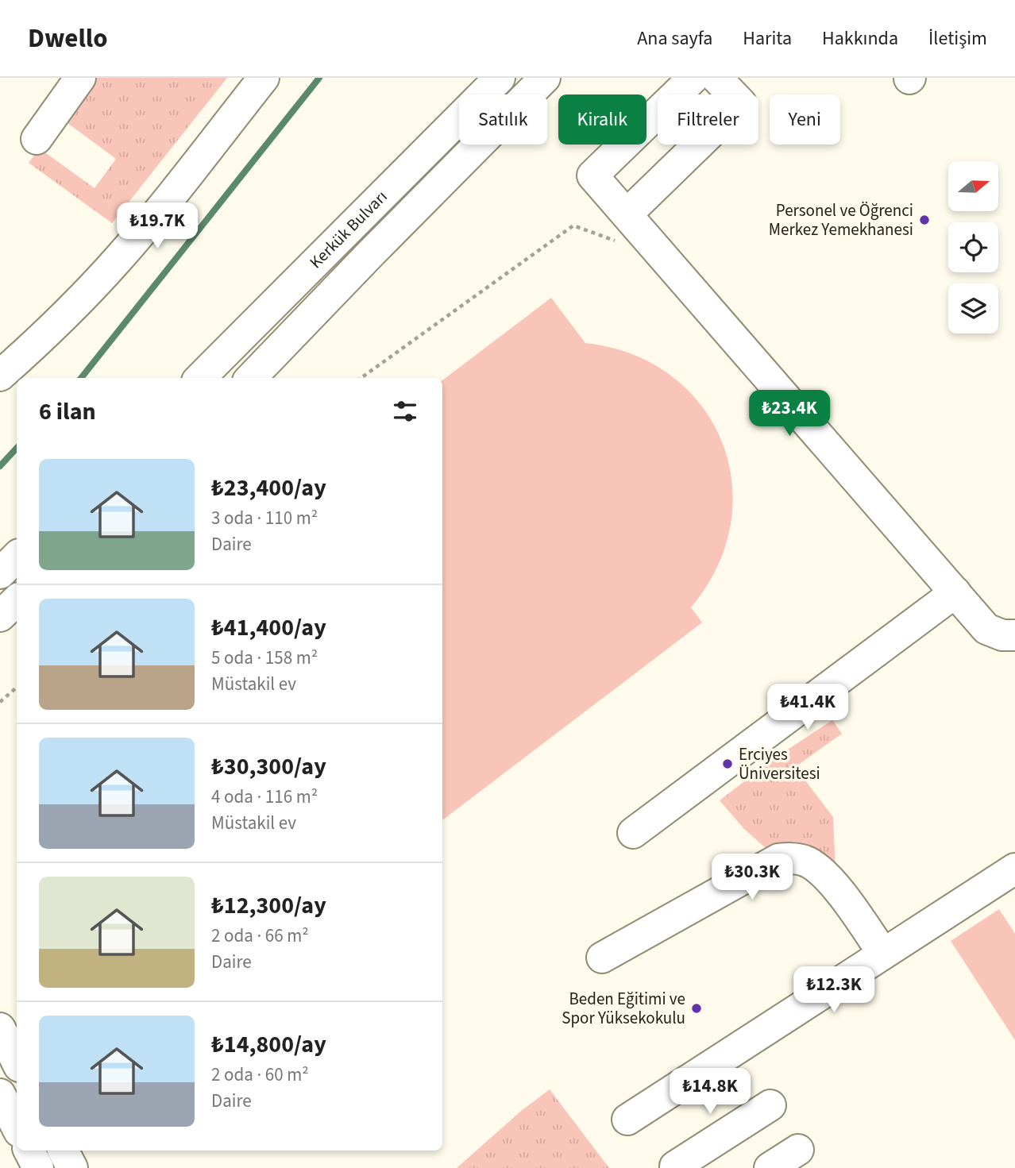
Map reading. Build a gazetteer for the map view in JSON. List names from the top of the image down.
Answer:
{
  "streets": {
    "street": ["Kerkük Bulvarı"]
  },
  "places": ["Personel ve Öğrenci Merkez Yemekhanesi", "Erciyes Üniversitesi", "Beden Eğitimi ve Spor Yüksekokulu"],
  "north": "right",
  "page": {
    "header": "Dwello",
    "nav": [
      "Ana sayfa",
      "Harita",
      "Hakkında",
      "İletişim"
    ],
    "chip": [
      "Satılık",
      "Kiralık",
      "Filtreler",
      "Yeni"
    ],
    "price": [
      "₺19.7K",
      "₺23.4K",
      "₺41.4K",
      "₺30.3K",
      "₺12.3K",
      "₺14.8K"
    ],
    "heading": "6 ilan",
    "list": [
      {
        "name": "₺23,400/ay",
        "note": "3 oda · 110 m² · Daire"
      },
      {
        "name": "₺41,400/ay",
        "note": "5 oda · 158 m² · Müstakil ev"
      },
      {
        "name": "₺30,300/ay",
        "note": "4 oda · 116 m² · Müstakil ev"
      },
      {
        "name": "₺12,300/ay",
        "note": "2 oda · 66 m² · Daire"
      },
      {
        "name": "₺14,800/ay",
        "note": "2 oda · 60 m² · Daire"
      }
    ]
  }
}
